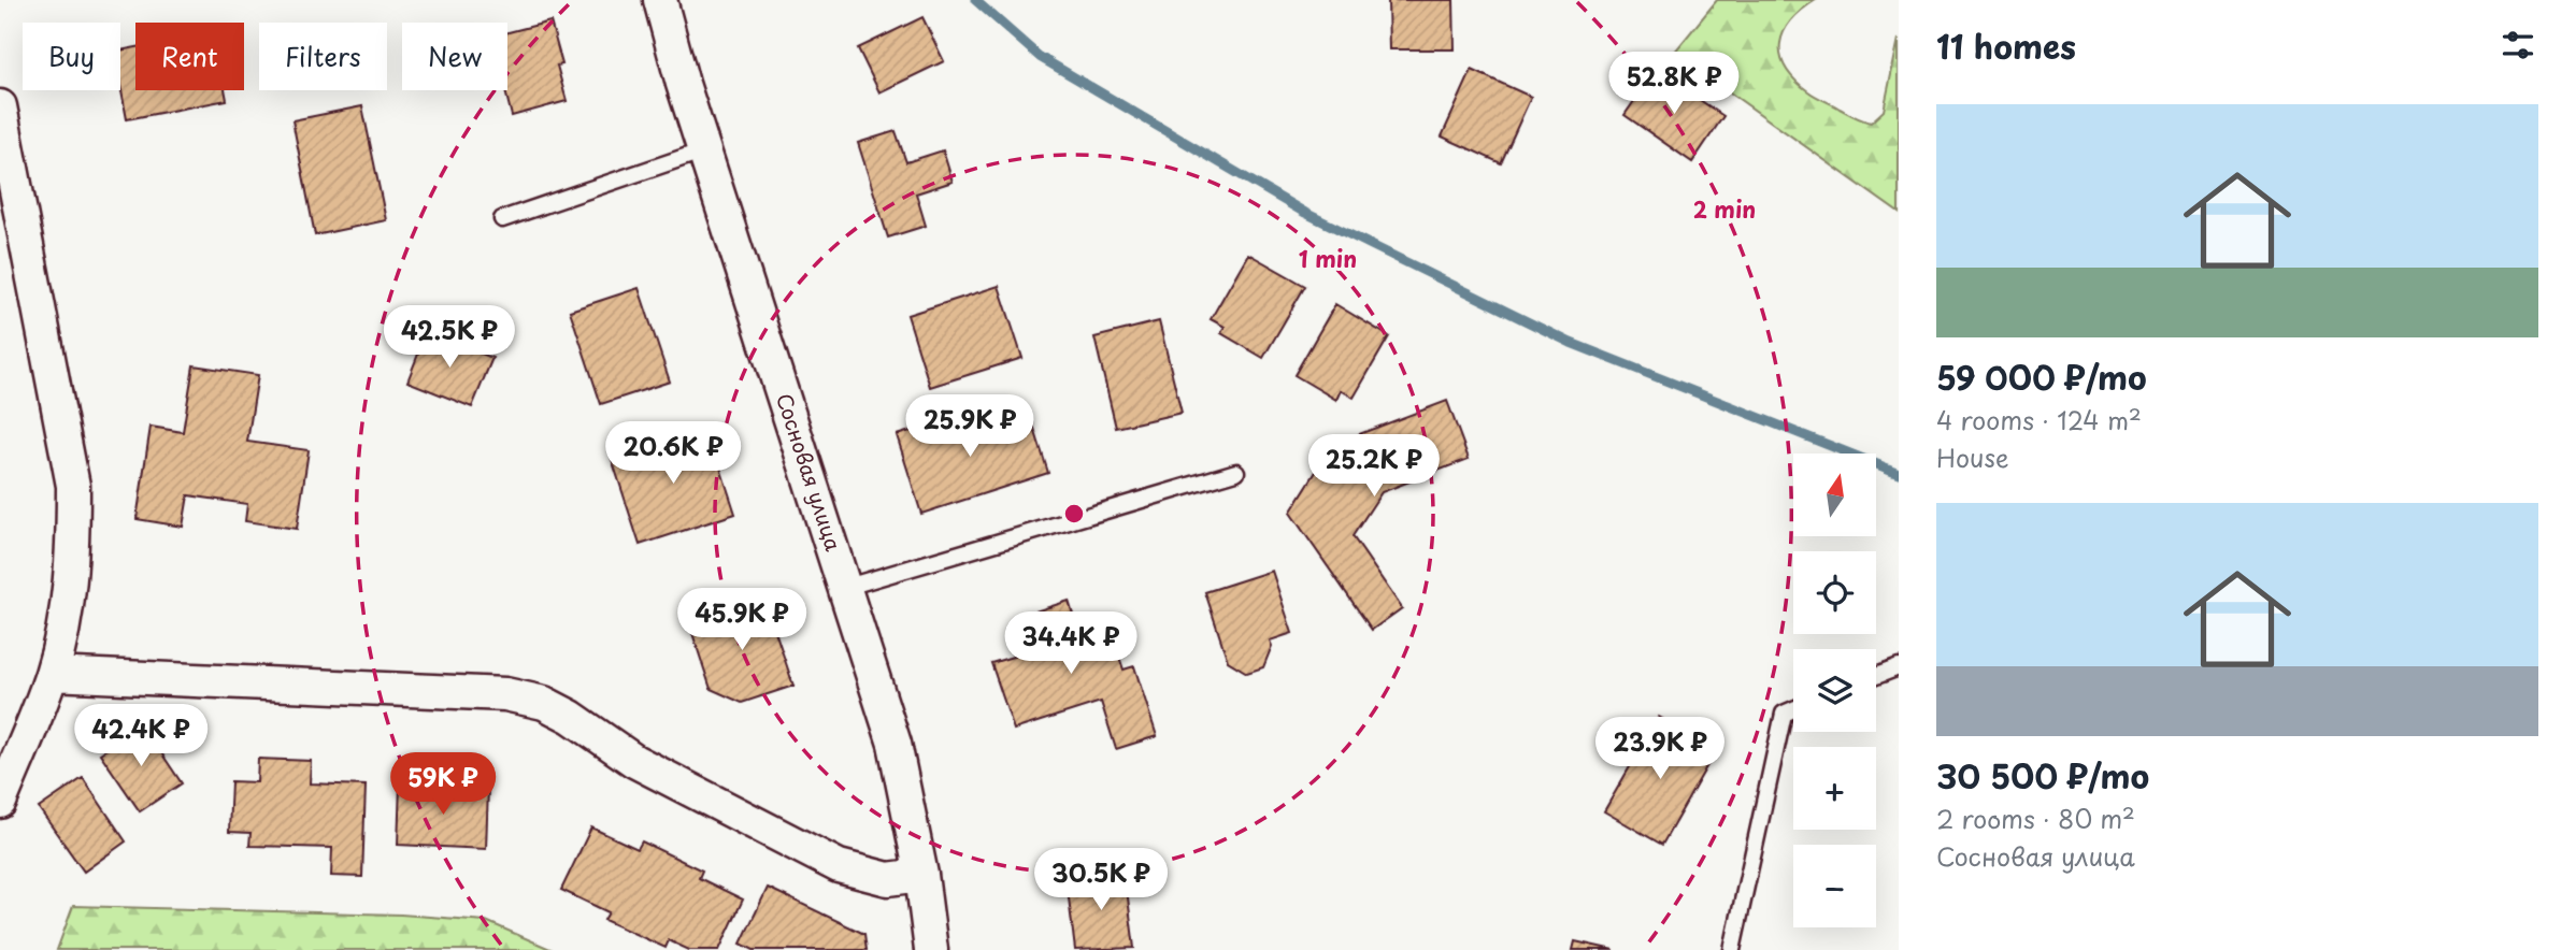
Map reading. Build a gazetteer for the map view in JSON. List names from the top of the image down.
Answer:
{
  "streets": {
    "street": ["Сосновая улица"]
  },
  "north": "top",
  "page": {
    "heading": "11 homes",
    "chip": [
      "Buy",
      "Rent",
      "Filters",
      "New"
    ],
    "price": [
      "52.8K ₽",
      "42.5K ₽",
      "25.9K ₽",
      "20.6K ₽",
      "25.2K ₽",
      "45.9K ₽",
      "34.4K ₽",
      "42.4K ₽",
      "23.9K ₽",
      "59K ₽",
      "30.5K ₽"
    ],
    "list": [
      {
        "name": "59 000 ₽/mo",
        "note": "4 rooms · 124 m² · House"
      },
      {
        "name": "30 500 ₽/mo",
        "note": "2 rooms · 80 m² · Сосновая улица"
      }
    ],
    "map_buttons": ["+", "−"]
  },
  "rings": ["2 min", "1 min"]
}
